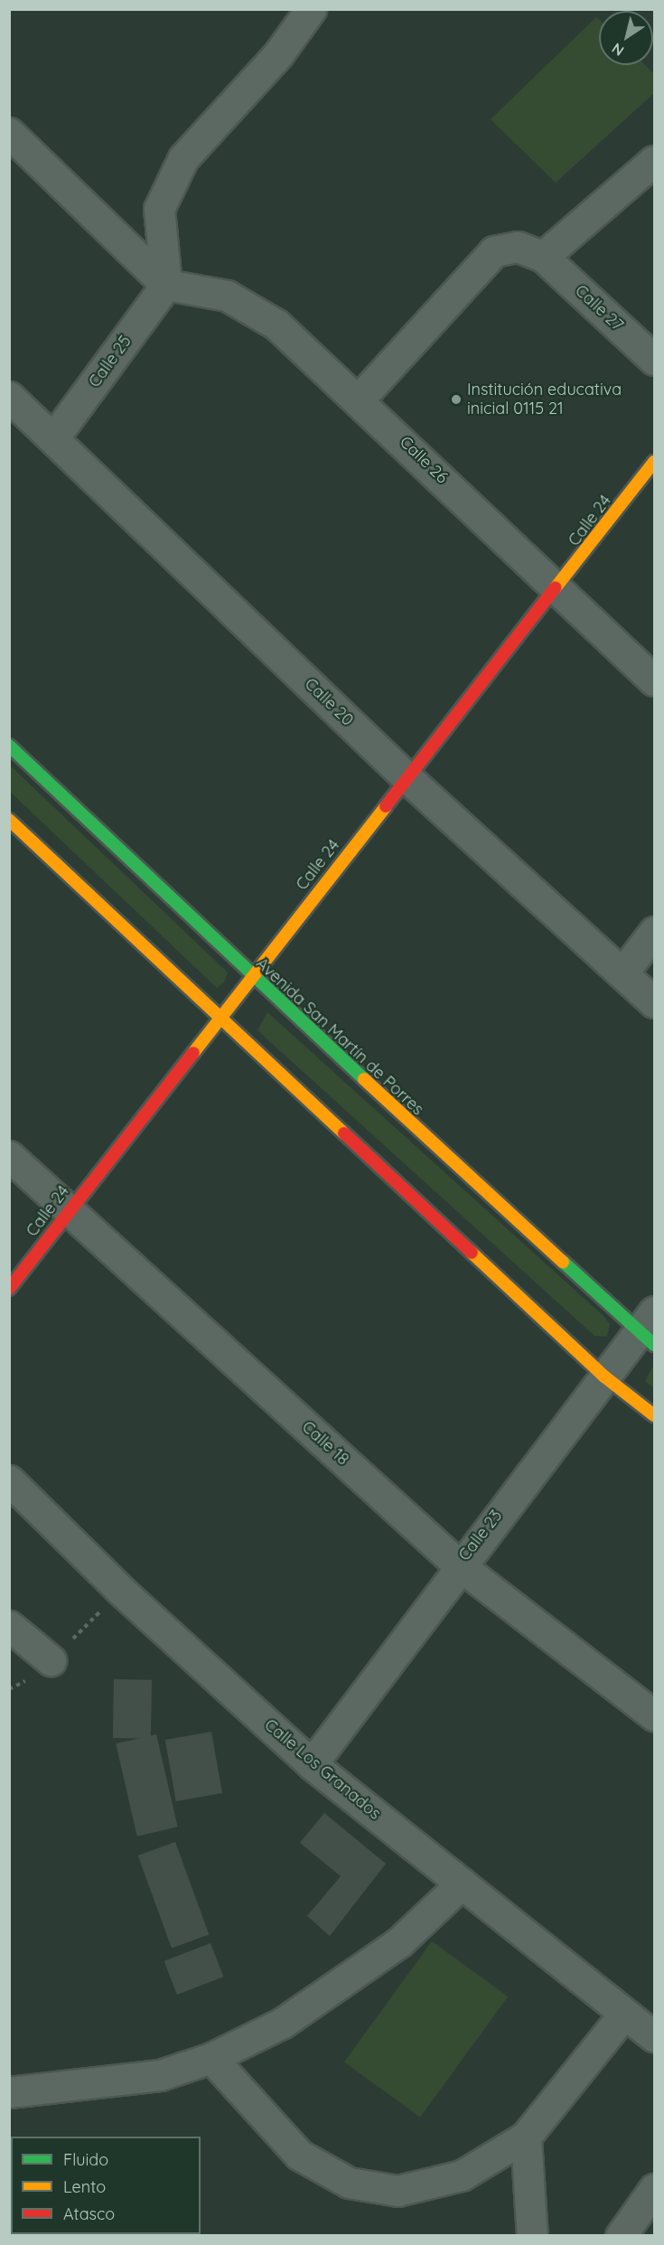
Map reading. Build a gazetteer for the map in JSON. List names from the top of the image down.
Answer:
{
  "streets": {
    "main road": ["Calle 24", "Avenida San Martín de Porres"],
    "street": [
      "Calle 27",
      "Calle 25",
      "Calle 26",
      "Calle 20",
      "Calle 18",
      "Calle 23",
      "Calle Los Granados"
    ]
  },
  "crossings": [
    ["Calle 25", "Calle 26"],
    ["Calle 25", "Calle 20"],
    ["Calle 26", "Calle 24"],
    ["Calle 24", "Calle 20"],
    ["Calle 24", "Avenida San Martín de Porres"],
    ["Calle 24", "Calle 18"],
    ["Avenida San Martín de Porres", "Calle 23"],
    ["Calle 18", "Calle 23"],
    ["Calle 23", "Calle Los Granados"]
  ],
  "places": ["Institución educativa inicial 0115 21"],
  "legend": ["Fluido", "Lento", "Atasco"],
  "north": "bottom left"
}
